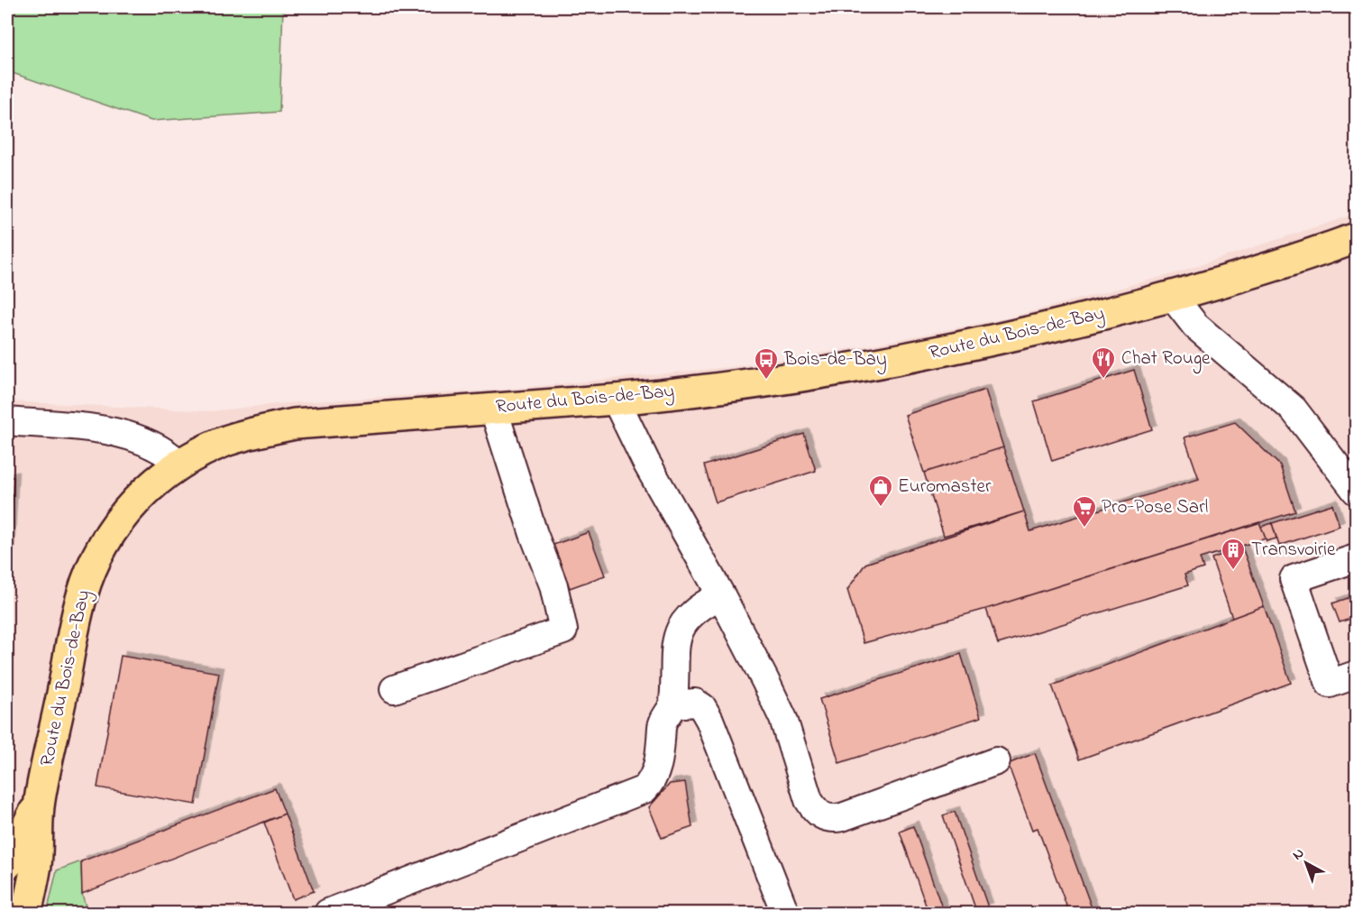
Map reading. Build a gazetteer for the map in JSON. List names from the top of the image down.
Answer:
{
  "streets": {
    "main road": ["Route du Bois-de-Bay"]
  },
  "places": {
    "restaurant": ["Chat Rouge"],
    "bus stop": ["Bois-de-Bay"],
    "shop": ["Euromaster"],
    "supermarket": ["Pro-Pose Sarl"],
    "building": ["Transvoirie"]
  },
  "north": "top left"
}
